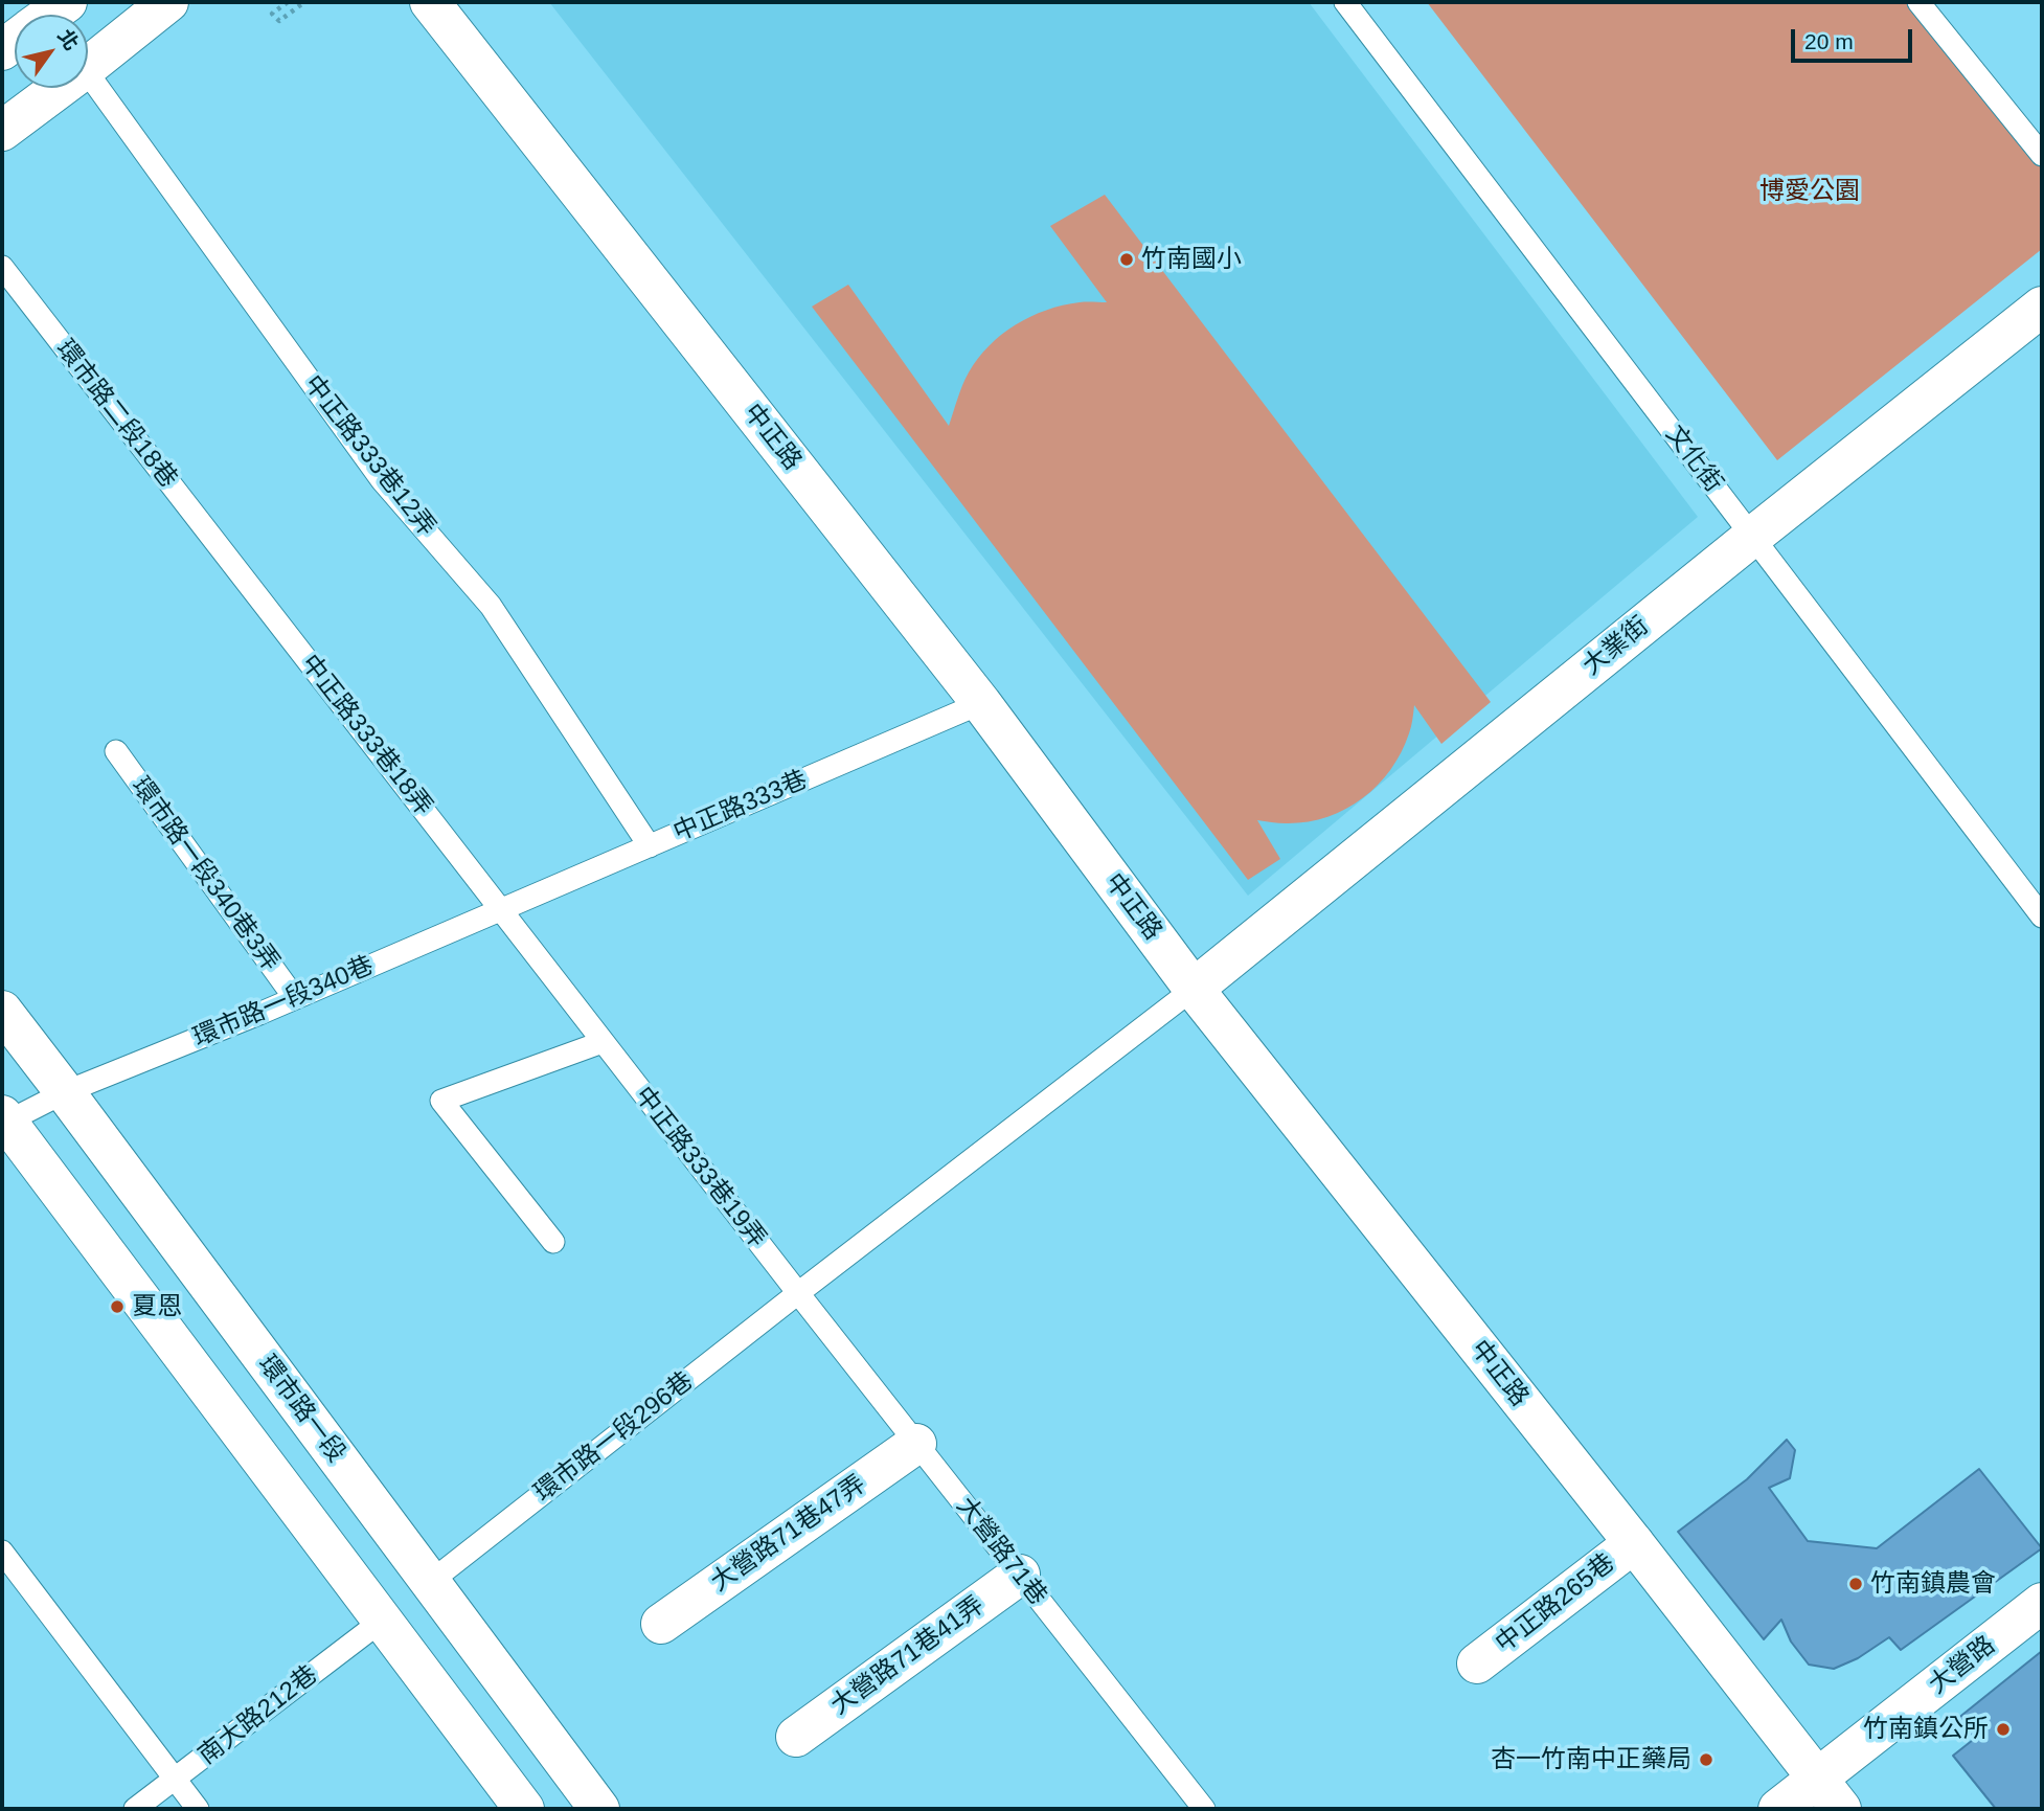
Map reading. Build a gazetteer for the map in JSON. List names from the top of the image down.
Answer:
{
  "streets": {
    "street": [
      "中正路",
      "大業街",
      "環市路一段",
      "大營路71巷47弄",
      "中正路265巷",
      "大營路71巷41弄",
      "大營路"
    ],
    "lane": [
      "環市路二段18巷",
      "中正路333巷12弄",
      "文化街",
      "中正路333巷18弄",
      "中正路333巷",
      "環市路一段340巷3弄",
      "環市路一段340巷",
      "中正路333巷19弄",
      "環市路一段296巷",
      "大營路71巷",
      "南大路212巷"
    ]
  },
  "crossings": [
    ["環市路二段18巷", "中正路333巷18弄"],
    ["中正路", "大業街"],
    ["中正路", "中正路333巷"],
    ["中正路", "環市路一段296巷"],
    ["中正路", "中正路265巷"],
    ["中正路", "大營路"],
    ["中正路333巷12弄", "中正路333巷"],
    ["文化街", "大業街"],
    ["大業街", "環市路一段296巷"],
    ["中正路333巷18弄", "中正路333巷"],
    ["中正路333巷18弄", "環市路一段340巷"],
    ["中正路333巷18弄", "中正路333巷19弄"],
    ["中正路333巷", "環市路一段340巷"],
    ["中正路333巷", "中正路333巷19弄"],
    ["環市路一段340巷3弄", "環市路一段340巷"],
    ["環市路一段340巷", "中正路333巷19弄"],
    ["環市路一段340巷", "環市路一段"],
    ["中正路333巷19弄", "環市路一段296巷"],
    ["中正路333巷19弄", "大營路71巷"],
    ["環市路一段", "環市路一段296巷"],
    ["環市路一段296巷", "大營路71巷"],
    ["大營路71巷47弄", "大營路71巷"],
    ["大營路71巷", "大營路71巷41弄"]
  ],
  "parks": ["博愛公園"],
  "places": [
    "竹南國小",
    "夏恩",
    "竹南鎮農會",
    "竹南鎮公所",
    "杏一竹南中正藥局"
  ],
  "scale_bar": "20 m",
  "north": "top right"
}
